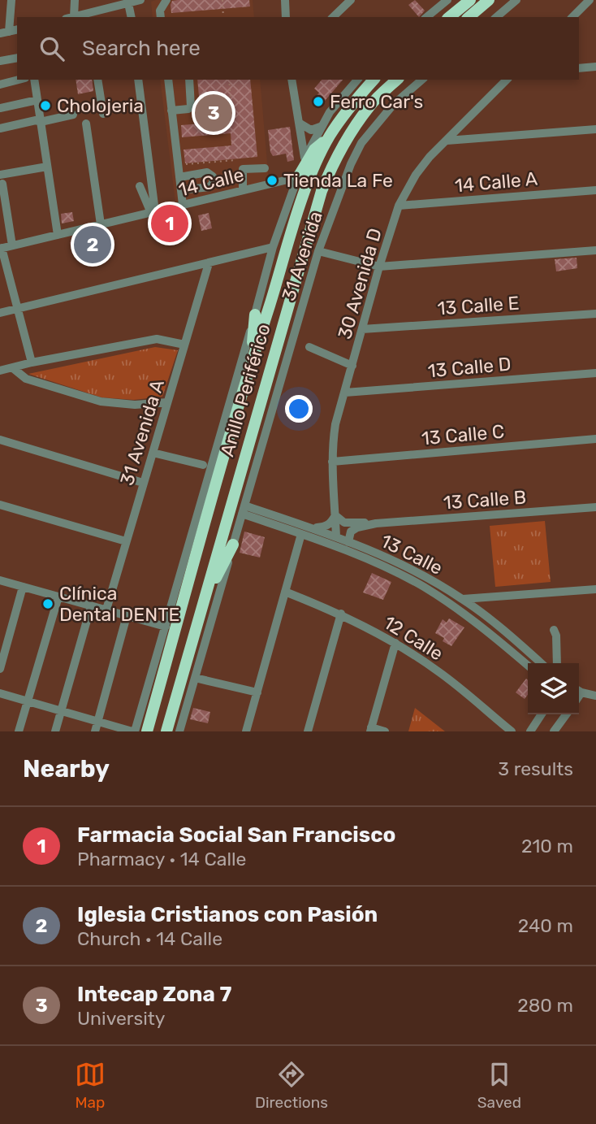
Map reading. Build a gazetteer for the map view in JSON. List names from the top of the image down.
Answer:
{
  "streets": {
    "highway": ["Anillo Periférico"],
    "street": [
      "14 Calle",
      "14 Calle A",
      "31 Avenida",
      "30 Avenida D",
      "13 Calle E",
      "13 Calle D",
      "31 Avenida A",
      "13 Calle C",
      "13 Calle B",
      "13 Calle",
      "12 Calle"
    ]
  },
  "crossings": [
    ["14 Calle", "31 Avenida"],
    ["14 Calle A", "30 Avenida D"],
    ["31 Avenida", "13 Calle"],
    ["30 Avenida D", "13 Calle E"],
    ["30 Avenida D", "13 Calle D"],
    ["30 Avenida D", "13 Calle C"],
    ["30 Avenida D", "13 Calle B"],
    ["30 Avenida D", "13 Calle"],
    ["13 Calle B", "13 Calle"]
  ],
  "places": [
    "Ferro Car's",
    "Cholojeria",
    "Tienda La Fe",
    "Clínica Dental DENTE"
  ],
  "page": {
    "search": "Search here",
    "pins": ["3", "1", "2"],
    "heading": ["Nearby", "3 results"],
    "list": [
      {
        "mark": "1",
        "name": "Farmacia Social San Francisco",
        "note": "Pharmacy · 14 Calle",
        "value": "210 m"
      },
      {
        "mark": "2",
        "name": "Iglesia Cristianos con Pasión",
        "note": "Church · 14 Calle",
        "value": "240 m"
      },
      {
        "mark": "3",
        "name": "Intecap Zona 7",
        "note": "University",
        "value": "280 m"
      }
    ],
    "nav": ["Map", "Directions", "Saved"]
  }
}
